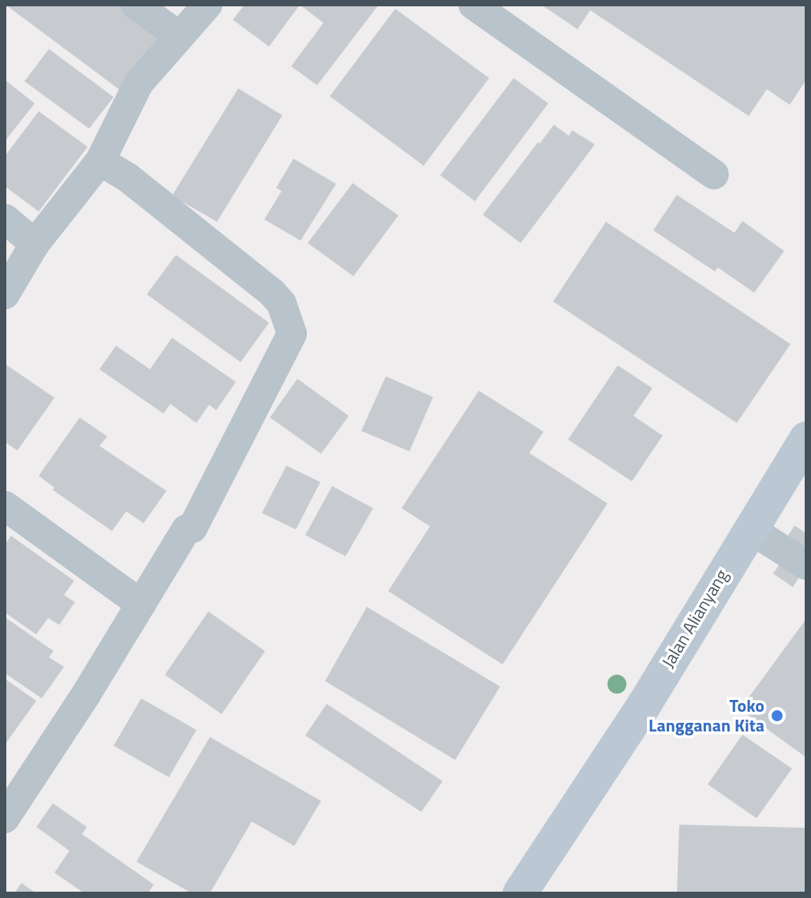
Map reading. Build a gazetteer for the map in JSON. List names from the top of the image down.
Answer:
{
  "streets": {
    "street": ["Jalan Alianyang"]
  },
  "places": ["Toko Langganan Kita"]
}
